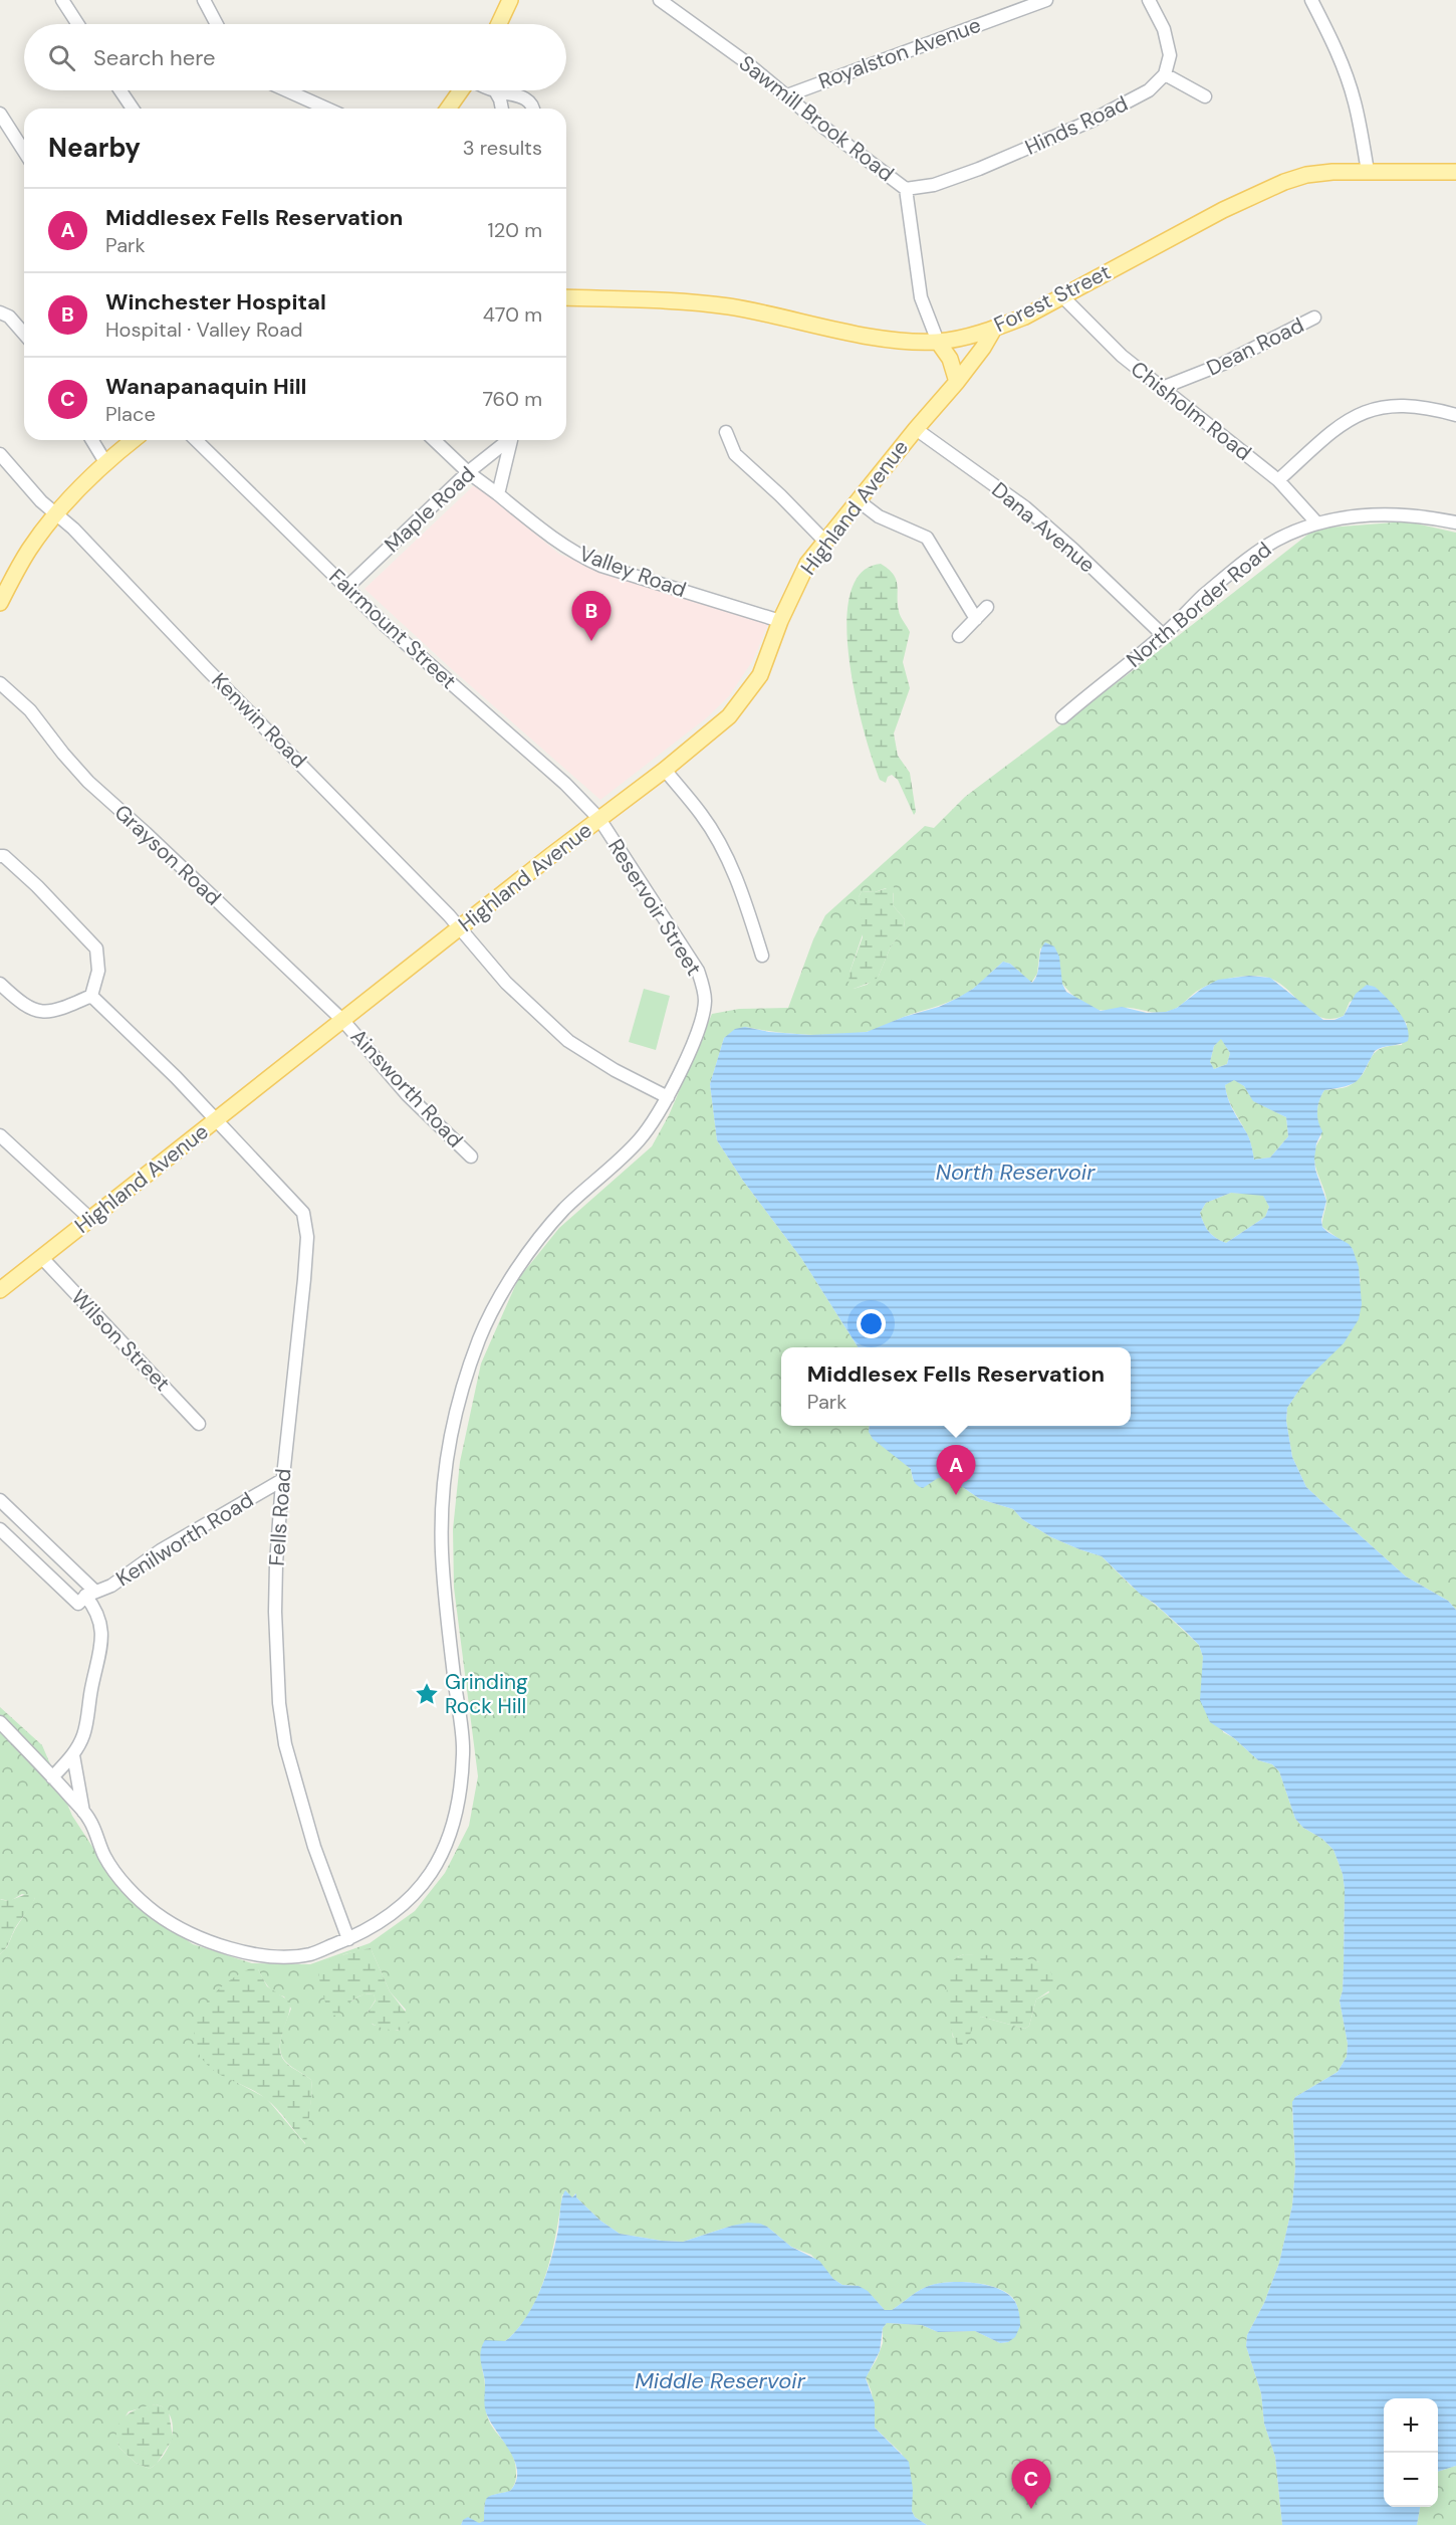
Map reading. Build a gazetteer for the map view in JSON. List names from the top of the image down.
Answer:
{
  "streets": {
    "main road": ["Forest Street", "Highland Avenue"],
    "street": [
      "Royalston Avenue",
      "Sawmill Brook Road",
      "Hinds Road",
      "Dean Road",
      "Chisholm Road",
      "Maple Road",
      "Dana Avenue",
      "Valley Road",
      "North Border Road",
      "Fairmount Street",
      "Kenwin Road",
      "Grayson Road",
      "Reservoir Street",
      "Ainsworth Road",
      "Wilson Street",
      "Fells Road",
      "Kenilworth Road"
    ]
  },
  "crossings": [
    ["Royalston Avenue", "Sawmill Brook Road"],
    ["Sawmill Brook Road", "Hinds Road"],
    ["Sawmill Brook Road", "Forest Street"],
    ["Forest Street", "Chisholm Road"],
    ["Forest Street", "Highland Avenue"],
    ["Dean Road", "Chisholm Road"],
    ["Chisholm Road", "North Border Road"],
    ["Highland Avenue", "Dana Avenue"],
    ["Highland Avenue", "Valley Road"],
    ["Highland Avenue", "Fairmount Street"],
    ["Highland Avenue", "Kenwin Road"],
    ["Highland Avenue", "Grayson Road"],
    ["Highland Avenue", "Reservoir Street"],
    ["Highland Avenue", "Ainsworth Road"],
    ["Highland Avenue", "Wilson Street"],
    ["Highland Avenue", "Fells Road"],
    ["Maple Road", "Valley Road"],
    ["Maple Road", "Fairmount Street"],
    ["Dana Avenue", "North Border Road"],
    ["Fairmount Street", "Reservoir Street"],
    ["Kenwin Road", "Reservoir Street"],
    ["Grayson Road", "Ainsworth Road"],
    ["Fells Road", "Kenilworth Road"]
  ],
  "water": ["North Reservoir", "Middle Reservoir"],
  "places": {
    "place": ["Grinding Rock Hill"]
  },
  "page": {
    "search": "Search here",
    "heading": ["Nearby", "3 results"],
    "list": [
      {
        "mark": "A",
        "name": "Middlesex Fells Reservation",
        "note": "Park",
        "value": "120 m"
      },
      {
        "mark": "B",
        "name": "Winchester Hospital",
        "note": "Hospital · Valley Road",
        "value": "470 m"
      },
      {
        "mark": "C",
        "name": "Wanapanaquin Hill",
        "note": "Place",
        "value": "760 m"
      }
    ],
    "pins": ["B", "A", "C"],
    "popup": ["Middlesex Fells Reservation", "Park"],
    "map_buttons": ["+", "−"]
  }
}
